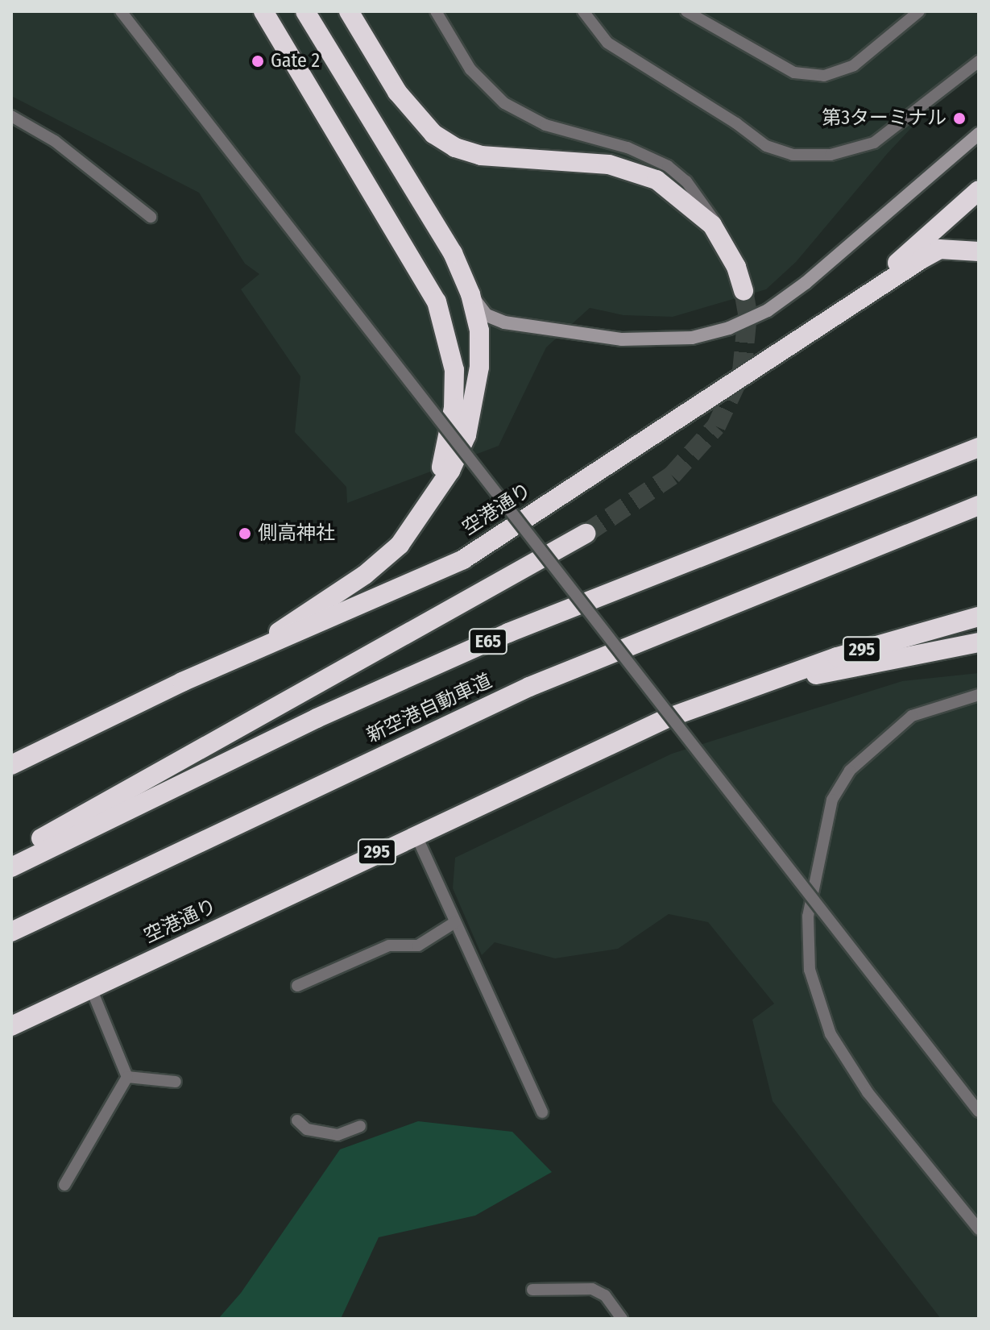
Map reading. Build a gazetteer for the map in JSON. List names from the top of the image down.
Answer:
{
  "streets": {
    "highway": [
      "空港通り",
      "E65",
      "295",
      "新空港自動車道"
    ]
  },
  "crossings": [
    ["空港通り", "295"]
  ],
  "places": ["Gate 2", "第3ターミナル", "側高神社"]
}
